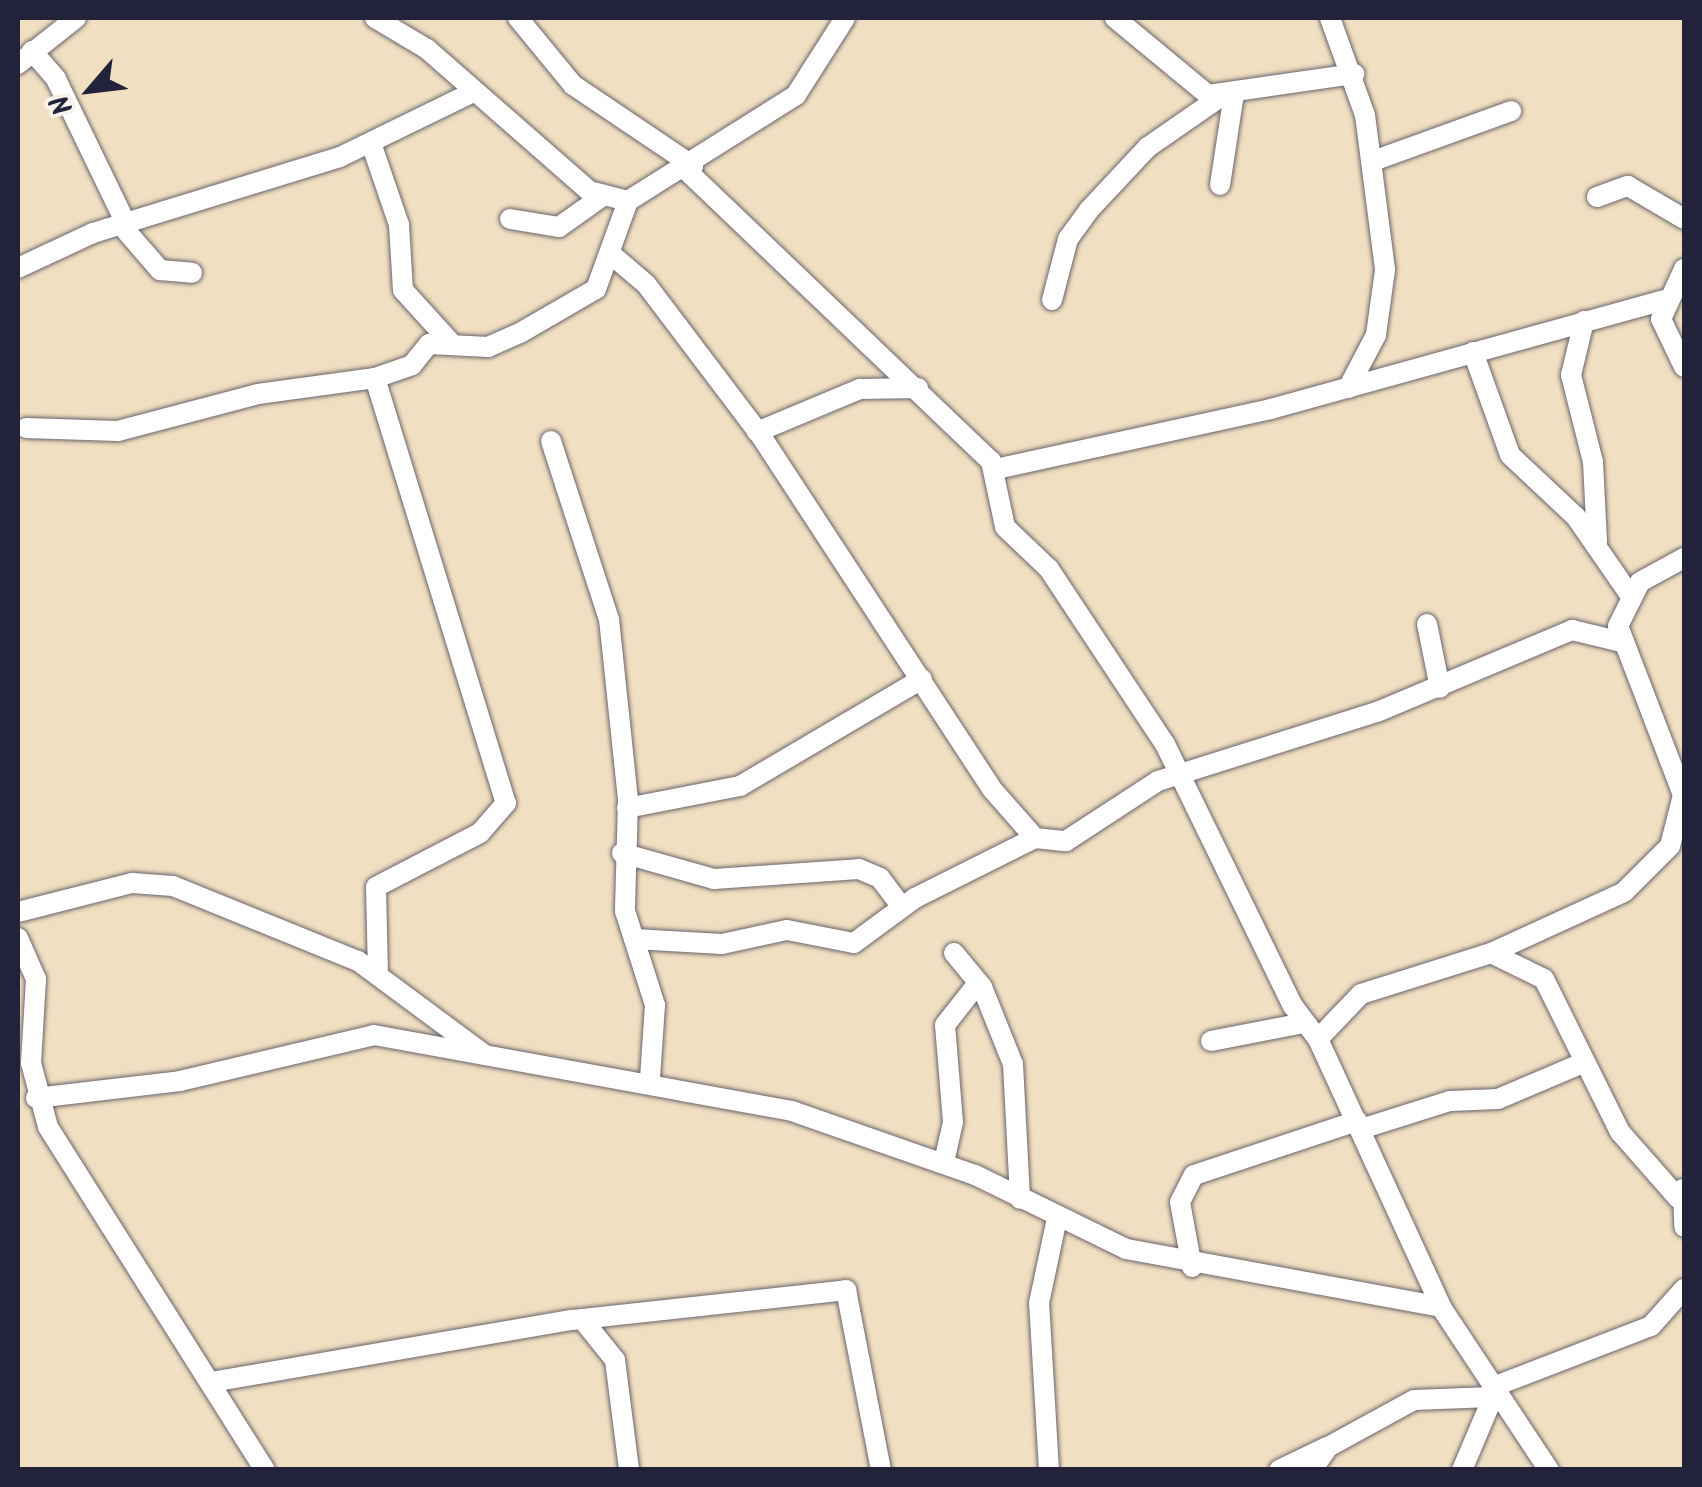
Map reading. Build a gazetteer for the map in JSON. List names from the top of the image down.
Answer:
{
  "north": "bottom left"
}
